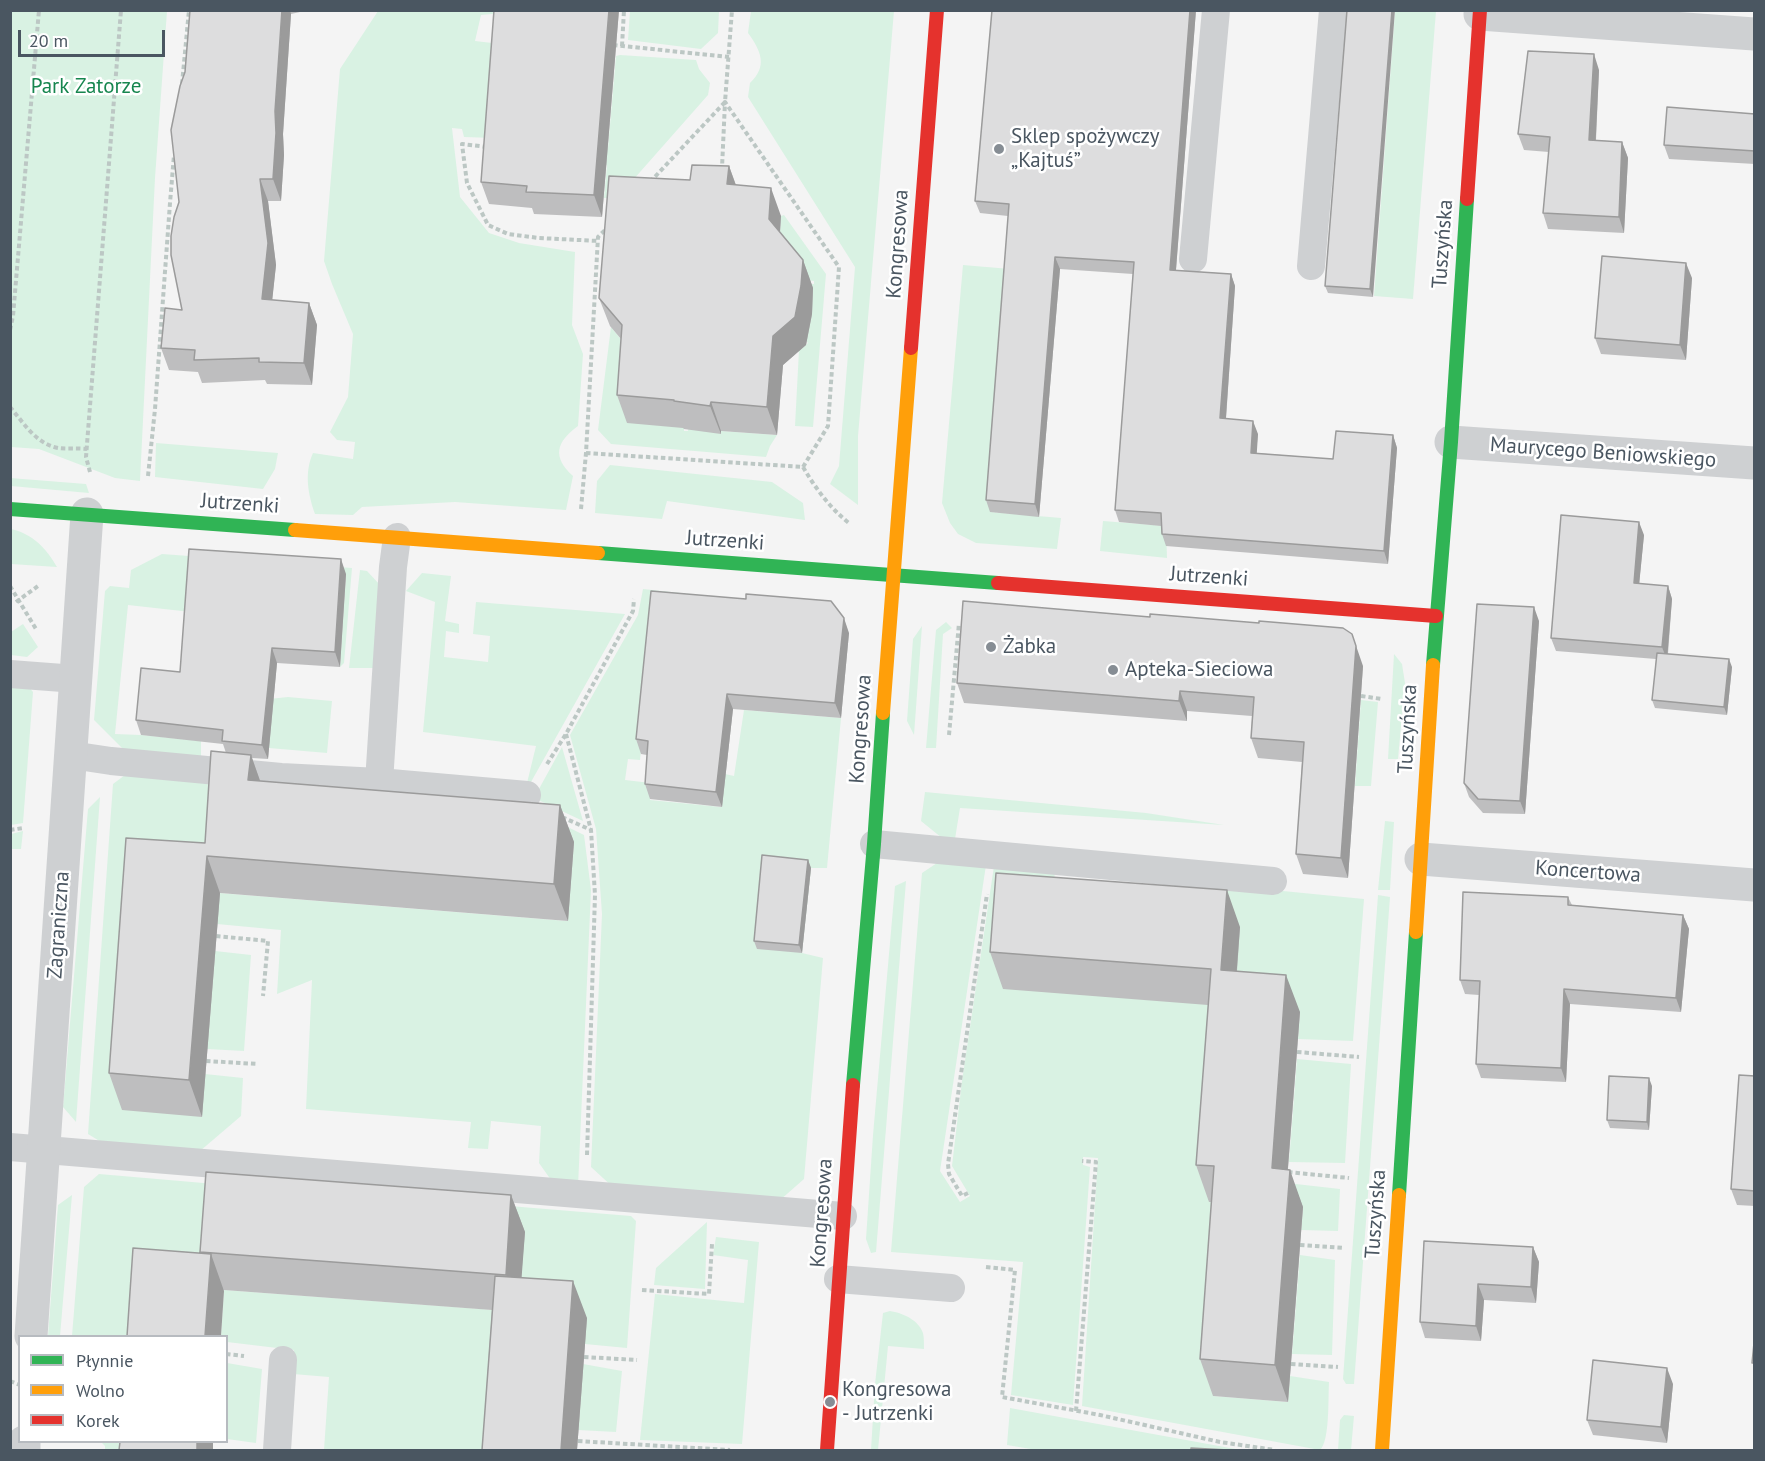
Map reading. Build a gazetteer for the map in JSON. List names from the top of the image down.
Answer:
{
  "streets": {
    "street": [
      "Kongresowa",
      "Tuszyńska",
      "Maurycego Beniowskiego",
      "Jutrzenki",
      "Koncertowa",
      "Zagraniczna"
    ]
  },
  "crossings": [
    ["Kongresowa", "Jutrzenki"],
    ["Tuszyńska", "Maurycego Beniowskiego"],
    ["Tuszyńska", "Jutrzenki"],
    ["Tuszyńska", "Koncertowa"],
    ["Jutrzenki", "Zagraniczna"]
  ],
  "parks": ["Park Zatorze"],
  "places": [
    "Sklep spożywczy „Kajtuś”",
    "Żabka",
    "Apteka-Sieciowa",
    "Kongresowa - Jutrzenki"
  ],
  "legend": ["Płynnie", "Wolno", "Korek"],
  "scale_bar": "20 m"
}
